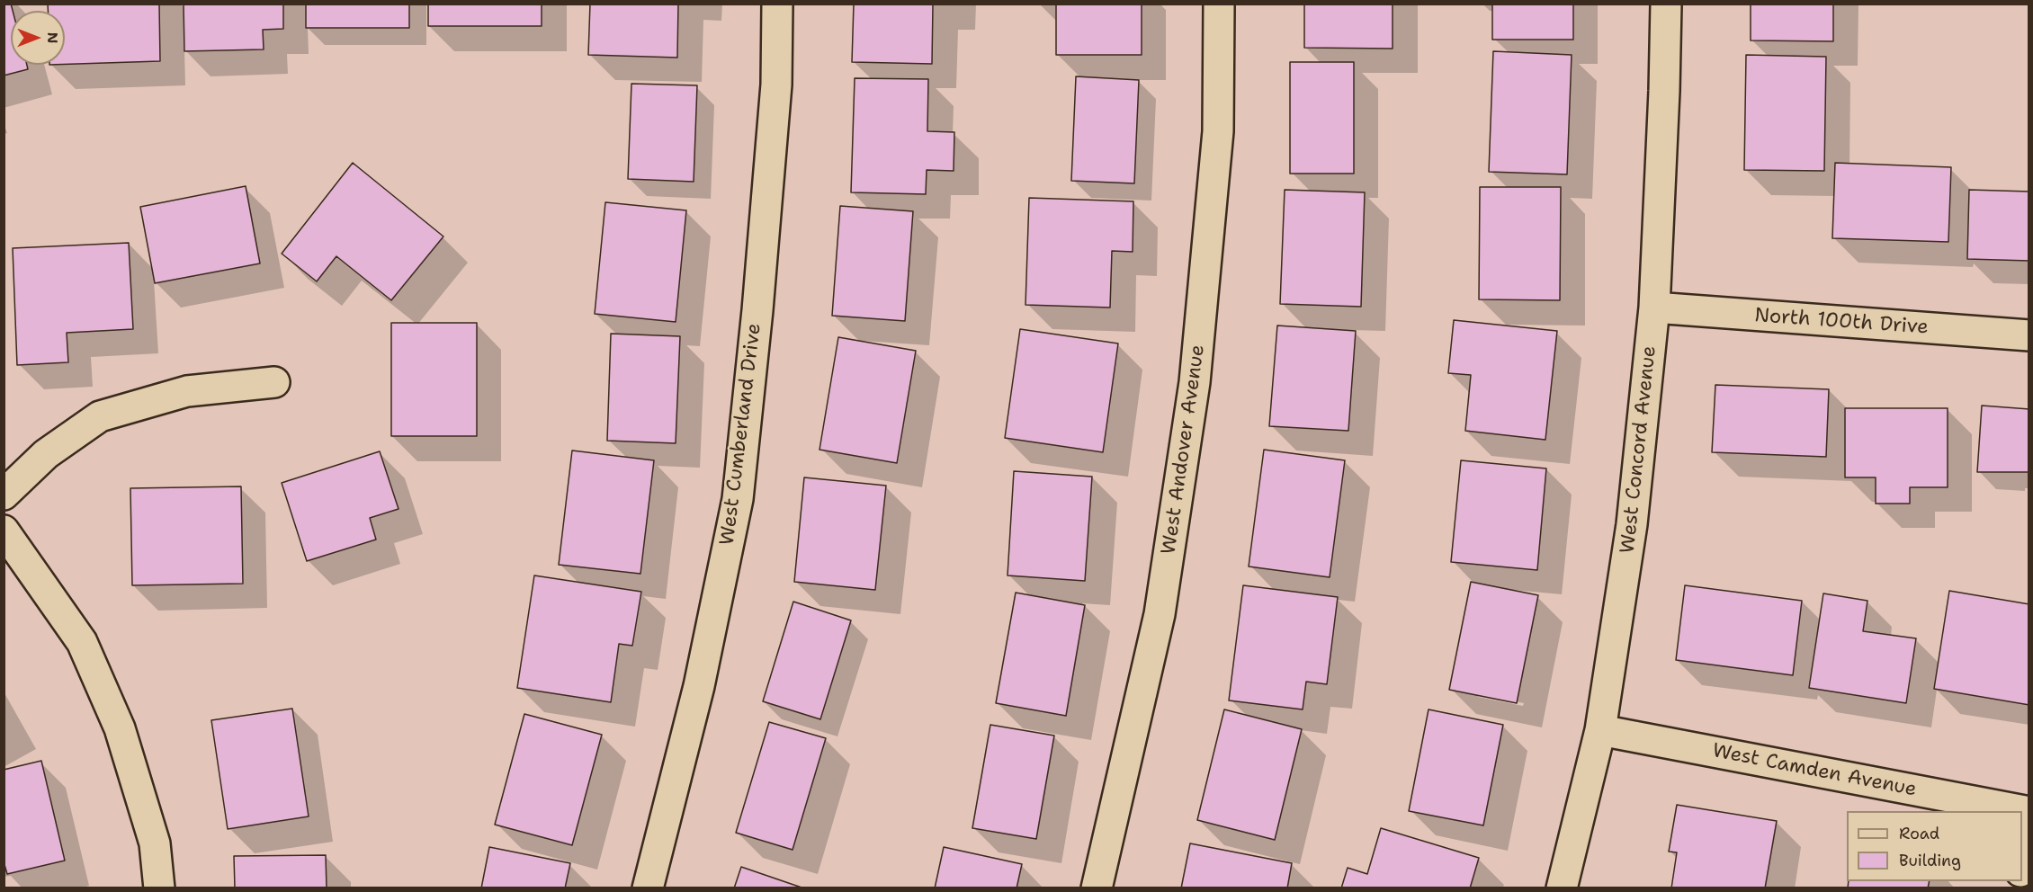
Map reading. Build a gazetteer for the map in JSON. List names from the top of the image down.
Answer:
{
  "streets": {
    "street": [
      "North 100th Drive",
      "West Cumberland Drive",
      "West Andover Avenue",
      "West Concord Avenue",
      "West Camden Avenue"
    ]
  },
  "crossings": [
    ["North 100th Drive", "West Concord Avenue"],
    ["West Concord Avenue", "West Camden Avenue"]
  ],
  "legend": ["Road", "Building"],
  "north": "right"
}
